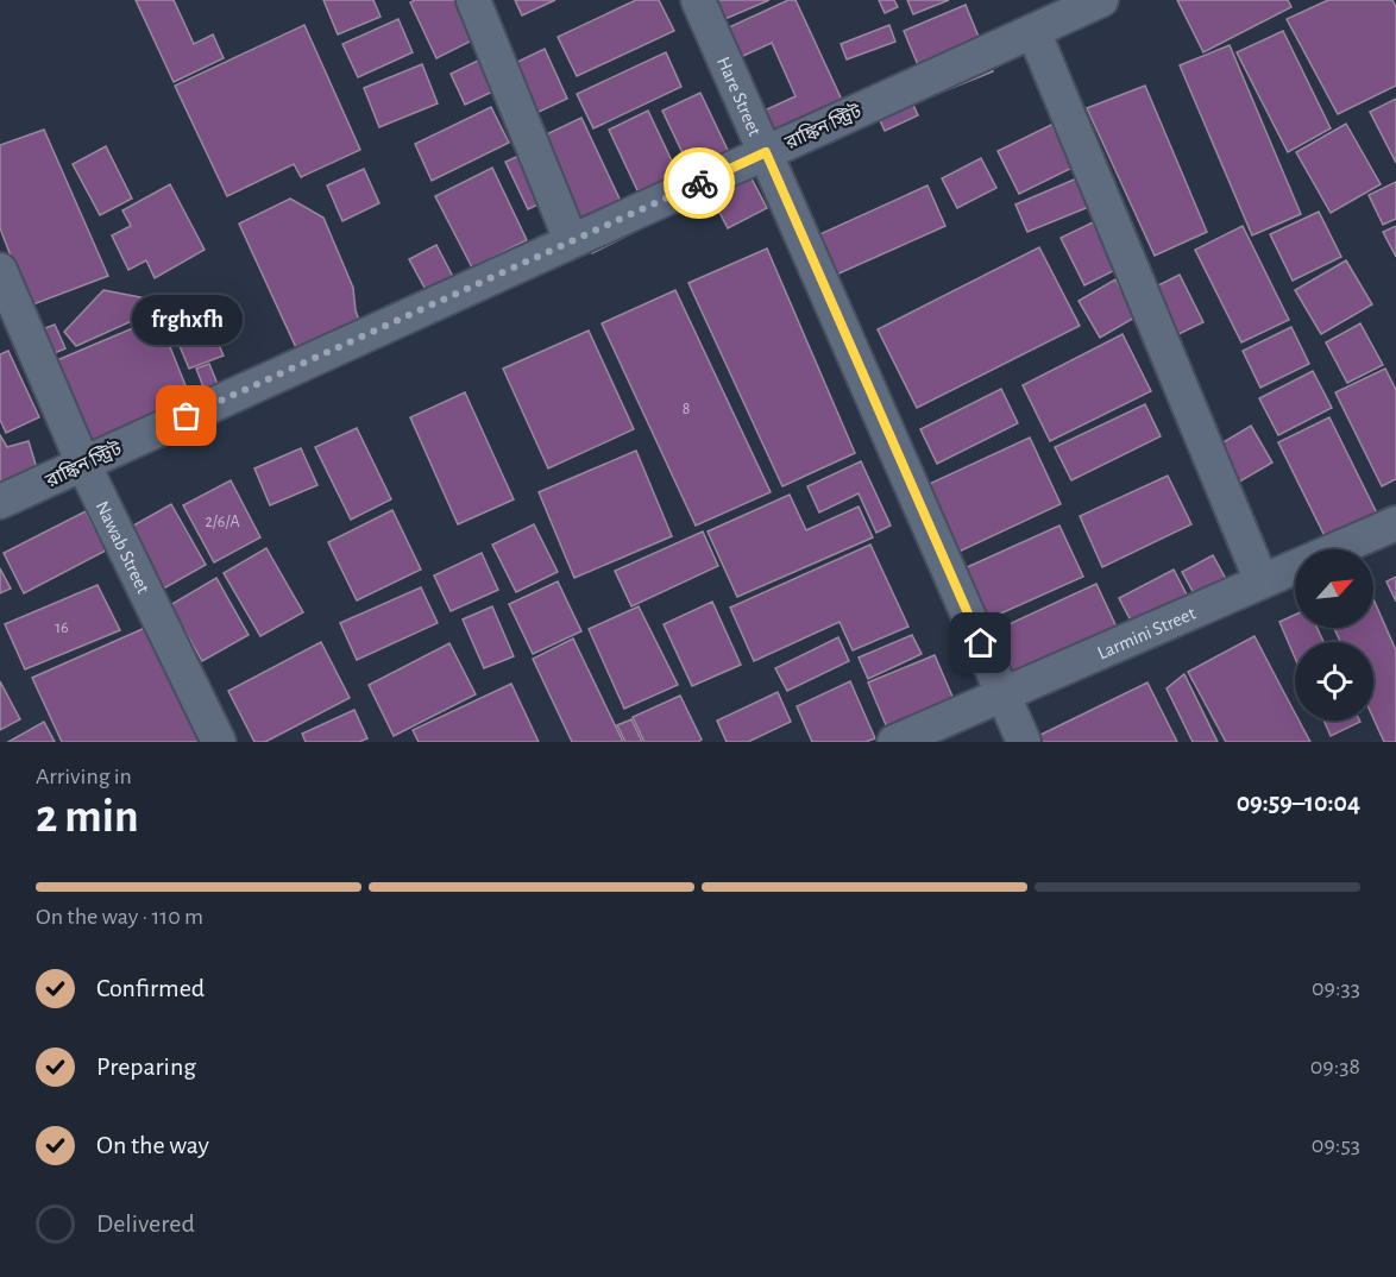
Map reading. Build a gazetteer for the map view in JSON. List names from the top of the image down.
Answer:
{
  "streets": {
    "street": [
      "Hare Street",
      "রাঙ্কিন স্ট্রিট",
      "Nawab Street",
      "Larmini Street"
    ]
  },
  "crossings": [
    ["Hare Street", "রাঙ্কিন স্ট্রিট"],
    ["Hare Street", "Larmini Street"],
    ["রাঙ্কিন স্ট্রিট", "Nawab Street"]
  ],
  "places": ["frghxfh"],
  "house_numbers": ["8", "2/6/A", "16"],
  "north": "top right",
  "page": {
    "bubble": "frghxfh",
    "heading": ["2 min", "Arriving in", "09:59–10:04"],
    "bar": "On the way · 110 m",
    "list": [
      ["Confirmed", "09:33"],
      ["Preparing", "09:38"],
      ["On the way", "09:53"],
      "Delivered"
    ]
  }
}
